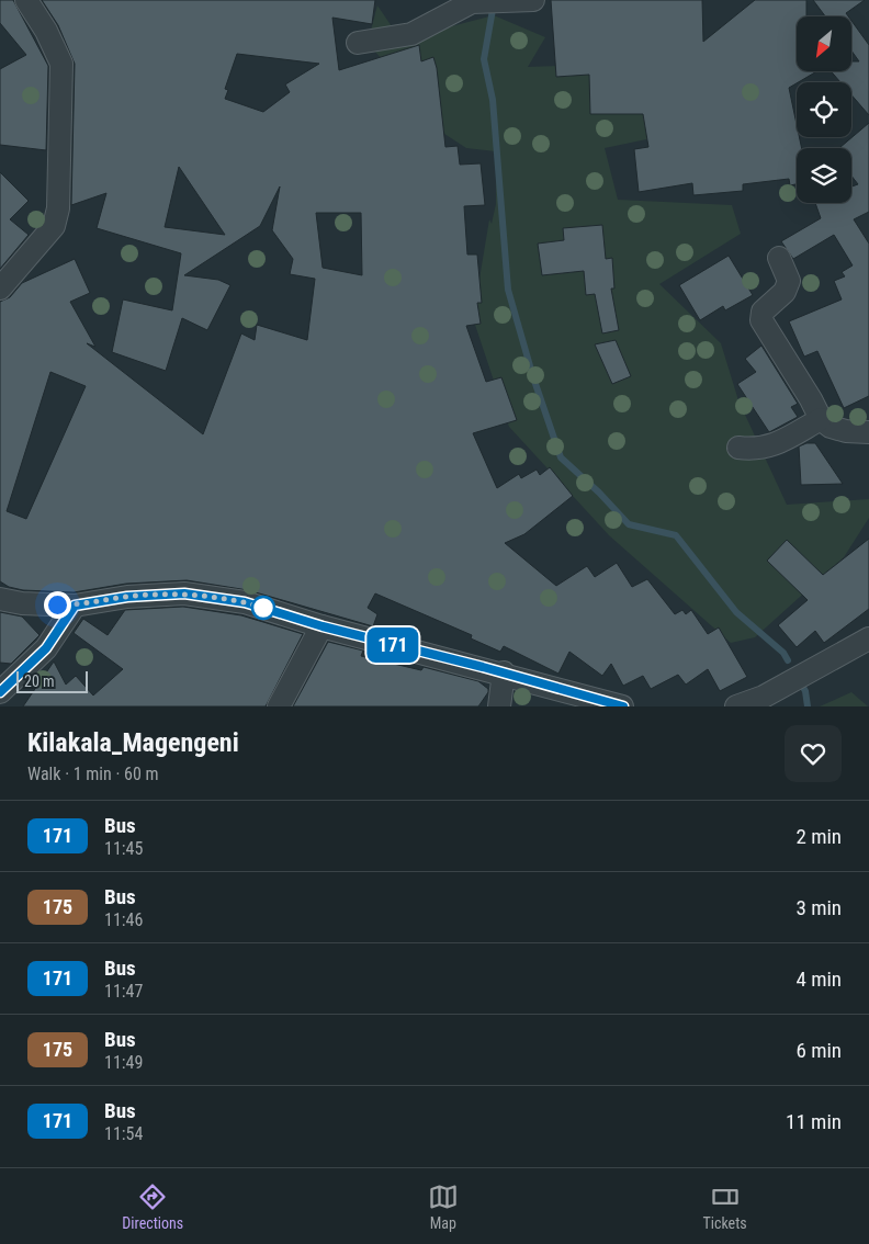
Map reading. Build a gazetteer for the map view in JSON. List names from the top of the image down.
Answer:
{
  "lines": ["bus line 171"],
  "scale_bar": "20 m",
  "north": "bottom left",
  "page": {
    "on_map": "171",
    "scale": "20 m",
    "heading": ["Kilakala_Magengeni", "Walk · 1 min · 60 m"],
    "list": [
      {
        "mark": "171",
        "name": "Bus",
        "note": "11:45",
        "value": "2 min"
      },
      {
        "mark": "175",
        "name": "Bus",
        "note": "11:46",
        "value": "3 min"
      },
      {
        "mark": "171",
        "name": "Bus",
        "note": "11:47",
        "value": "4 min"
      },
      {
        "mark": "175",
        "name": "Bus",
        "note": "11:49",
        "value": "6 min"
      },
      {
        "mark": "171",
        "name": "Bus",
        "note": "11:54",
        "value": "11 min"
      }
    ],
    "tabs": ["Directions", "Map", "Tickets"]
  }
}
